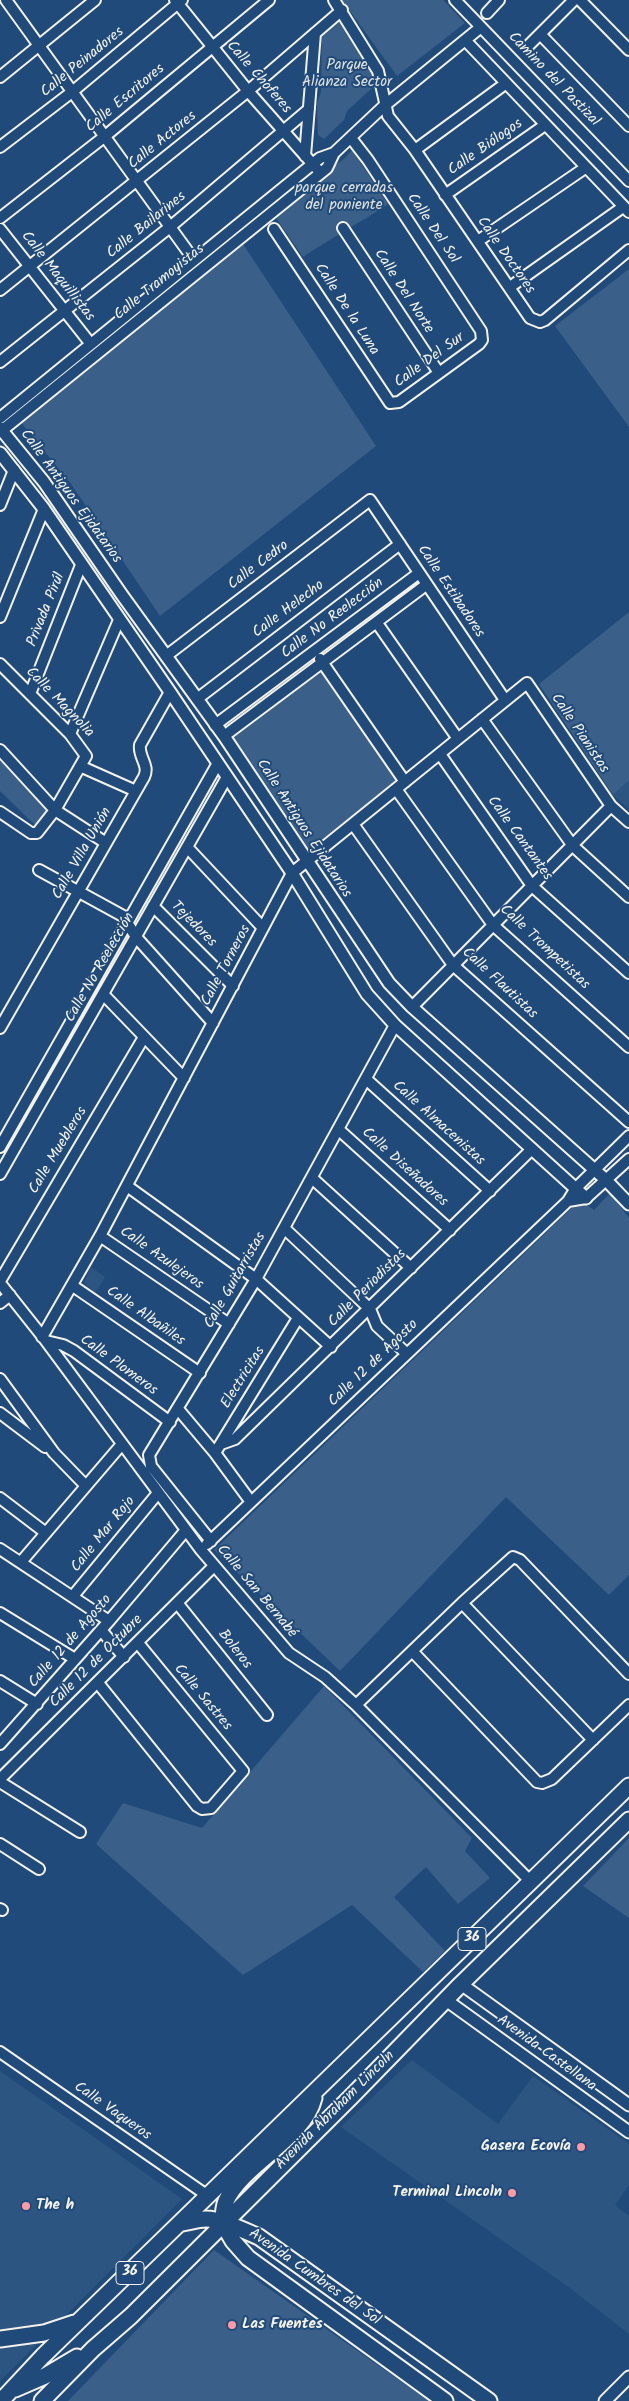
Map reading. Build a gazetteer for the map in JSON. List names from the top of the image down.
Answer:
{
  "streets": {
    "main road": ["36", "Avenida Abraham Lincoln", "Avenida Cumbres del Sol"],
    "street": [
      "Calle Peinadores",
      "Calle Choferes",
      "Camino del Pastizal",
      "Calle Escritores",
      "Calle Actores",
      "Calle Biólogos",
      "Calle Bailarines",
      "Calle Del Sol",
      "Calle Doctores",
      "Calle Maquillistas",
      "Calle Tramoyistas",
      "Calle Del Norte",
      "Calle De la Luna",
      "Calle Del Sur",
      "Calle Antiguos Ejidatarios",
      "Calle Cedro",
      "Calle Estibadores",
      "Privada Pirúl",
      "Calle Helecho",
      "Calle No Reelección",
      "Calle Magnolia",
      "Calle Pianistas",
      "Calle Cantantes",
      "Calle Villa Unión",
      "Tejedores",
      "Calle Trompetistas",
      "Calle Torneros",
      "Calle Flautistas",
      "Calle Almacenistas",
      "Calle Muebleros",
      "Calle Diseñadores",
      "Calle Azulejeros",
      "Calle Guitarristas",
      "Calle Periodistas",
      "Calle Albañiles",
      "Calle 12 de Agosto",
      "Calle Plomeros",
      "Electricitas",
      "Calle Mar Rojo",
      "Calle San Bernabé",
      "Boleros",
      "Calle 12 de Octubre",
      "Calle Sastres",
      "Avenida Castellana",
      "Calle Vaqueros"
    ]
  },
  "crossings": [
    ["Calle Peinadores", "Calle Choferes"],
    ["Calle Choferes", "Calle Escritores"],
    ["Calle Choferes", "Calle Actores"],
    ["Calle Choferes", "Calle Bailarines"],
    ["Calle Choferes", "Calle Tramoyistas"],
    ["Camino del Pastizal", "Calle Tramoyistas"],
    ["Calle Actores", "Calle Maquillistas"],
    ["Calle Biólogos", "Calle Doctores"],
    ["Calle Bailarines", "Calle Maquillistas"],
    ["Calle Del Sol", "Calle Tramoyistas"],
    ["Calle Del Sol", "Calle Del Sur"],
    ["Calle Doctores", "Calle Tramoyistas"],
    ["Calle Maquillistas", "Calle Tramoyistas"],
    ["Calle Tramoyistas", "Calle Antiguos Ejidatarios"],
    ["Calle Del Norte", "Calle Del Sur"],
    ["Calle De la Luna", "Calle Del Sur"],
    ["Calle Antiguos Ejidatarios", "Calle Cedro"],
    ["Calle Antiguos Ejidatarios", "Privada Pirúl"],
    ["Calle Antiguos Ejidatarios", "Calle Helecho"],
    ["Calle Antiguos Ejidatarios", "Calle No Reelección"],
    ["Calle Antiguos Ejidatarios", "Calle Villa Unión"],
    ["Calle Antiguos Ejidatarios", "Calle Torneros"],
    ["Calle Antiguos Ejidatarios", "Calle Guitarristas"],
    ["Calle Antiguos Ejidatarios", "Calle Periodistas"],
    ["Calle Antiguos Ejidatarios", "Calle 12 de Agosto"],
    ["Calle Cedro", "Calle Estibadores"],
    ["Calle Estibadores", "Calle Helecho"],
    ["Calle Estibadores", "Calle No Reelección"],
    ["Calle Estibadores", "Calle Torneros"],
    ["Privada Pirúl", "Calle Magnolia"],
    ["Calle No Reelección", "Tejedores"],
    ["Calle Pianistas", "Calle Torneros"],
    ["Calle Cantantes", "Calle Torneros"],
    ["Tejedores", "Calle Torneros"],
    ["Calle Trompetistas", "Calle Torneros"],
    ["Calle Torneros", "Calle Flautistas"],
    ["Calle Torneros", "Calle Azulejeros"],
    ["Calle Torneros", "Calle Albañiles"],
    ["Calle Torneros", "Calle Plomeros"],
    ["Calle Torneros", "Calle San Bernabé"],
    ["Calle Almacenistas", "Calle Guitarristas"],
    ["Calle Almacenistas", "Calle Periodistas"],
    ["Calle Muebleros", "Calle San Bernabé"],
    ["Calle Diseñadores", "Calle Guitarristas"],
    ["Calle Diseñadores", "Calle Periodistas"],
    ["Calle Azulejeros", "Calle Guitarristas"],
    ["Calle Guitarristas", "Calle Albañiles"],
    ["Calle Guitarristas", "Calle 12 de Agosto"],
    ["Calle Guitarristas", "Calle Plomeros"],
    ["Calle Periodistas", "Electricitas"],
    ["Calle 12 de Agosto", "Calle San Bernabé"],
    ["Calle Plomeros", "Calle San Bernabé"],
    ["Calle Mar Rojo", "Calle San Bernabé"],
    ["Calle San Bernabé", "Calle 12 de Octubre"],
    ["Calle San Bernabé", "36"],
    ["Boleros", "Calle 12 de Octubre"],
    ["Calle 12 de Octubre", "Calle Sastres"],
    ["36", "Calle Vaqueros"],
    ["Avenida Castellana", "Avenida Abraham Lincoln"],
    ["Avenida Abraham Lincoln", "Avenida Cumbres del Sol"]
  ],
  "parks": ["Parque Alianza Sector", "parque cerradas del poniente"],
  "places": [
    "Gasera Ecovía",
    "Terminal Lincoln",
    "The h",
    "Las Fuentes"
  ]
}
